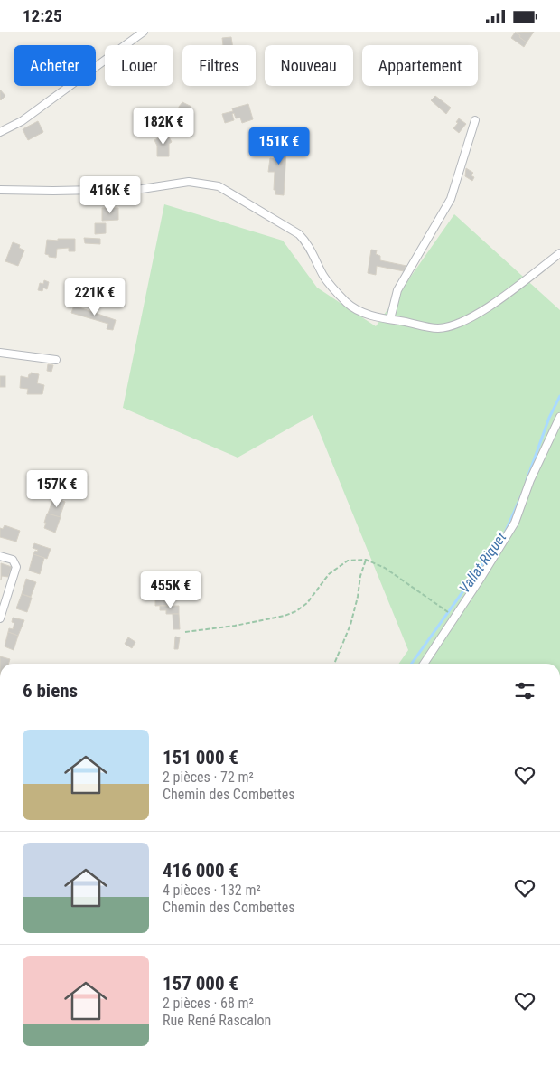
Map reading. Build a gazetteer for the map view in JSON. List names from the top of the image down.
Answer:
{
  "water": ["Vallat Riquet"],
  "page": {
    "status": "12:25",
    "chip": [
      "Acheter",
      "Louer",
      "Filtres",
      "Nouveau",
      "Appartement"
    ],
    "price": [
      "182K €",
      "151K €",
      "416K €",
      "221K €",
      "157K €",
      "455K €"
    ],
    "heading": "6 biens",
    "list": [
      {
        "name": "151 000 €",
        "note": "2 pièces · 72 m² · Chemin des Combettes"
      },
      {
        "name": "416 000 €",
        "note": "4 pièces · 132 m² · Chemin des Combettes"
      },
      {
        "name": "157 000 €",
        "note": "2 pièces · 68 m² · Rue René Rascalon"
      }
    ]
  }
}
